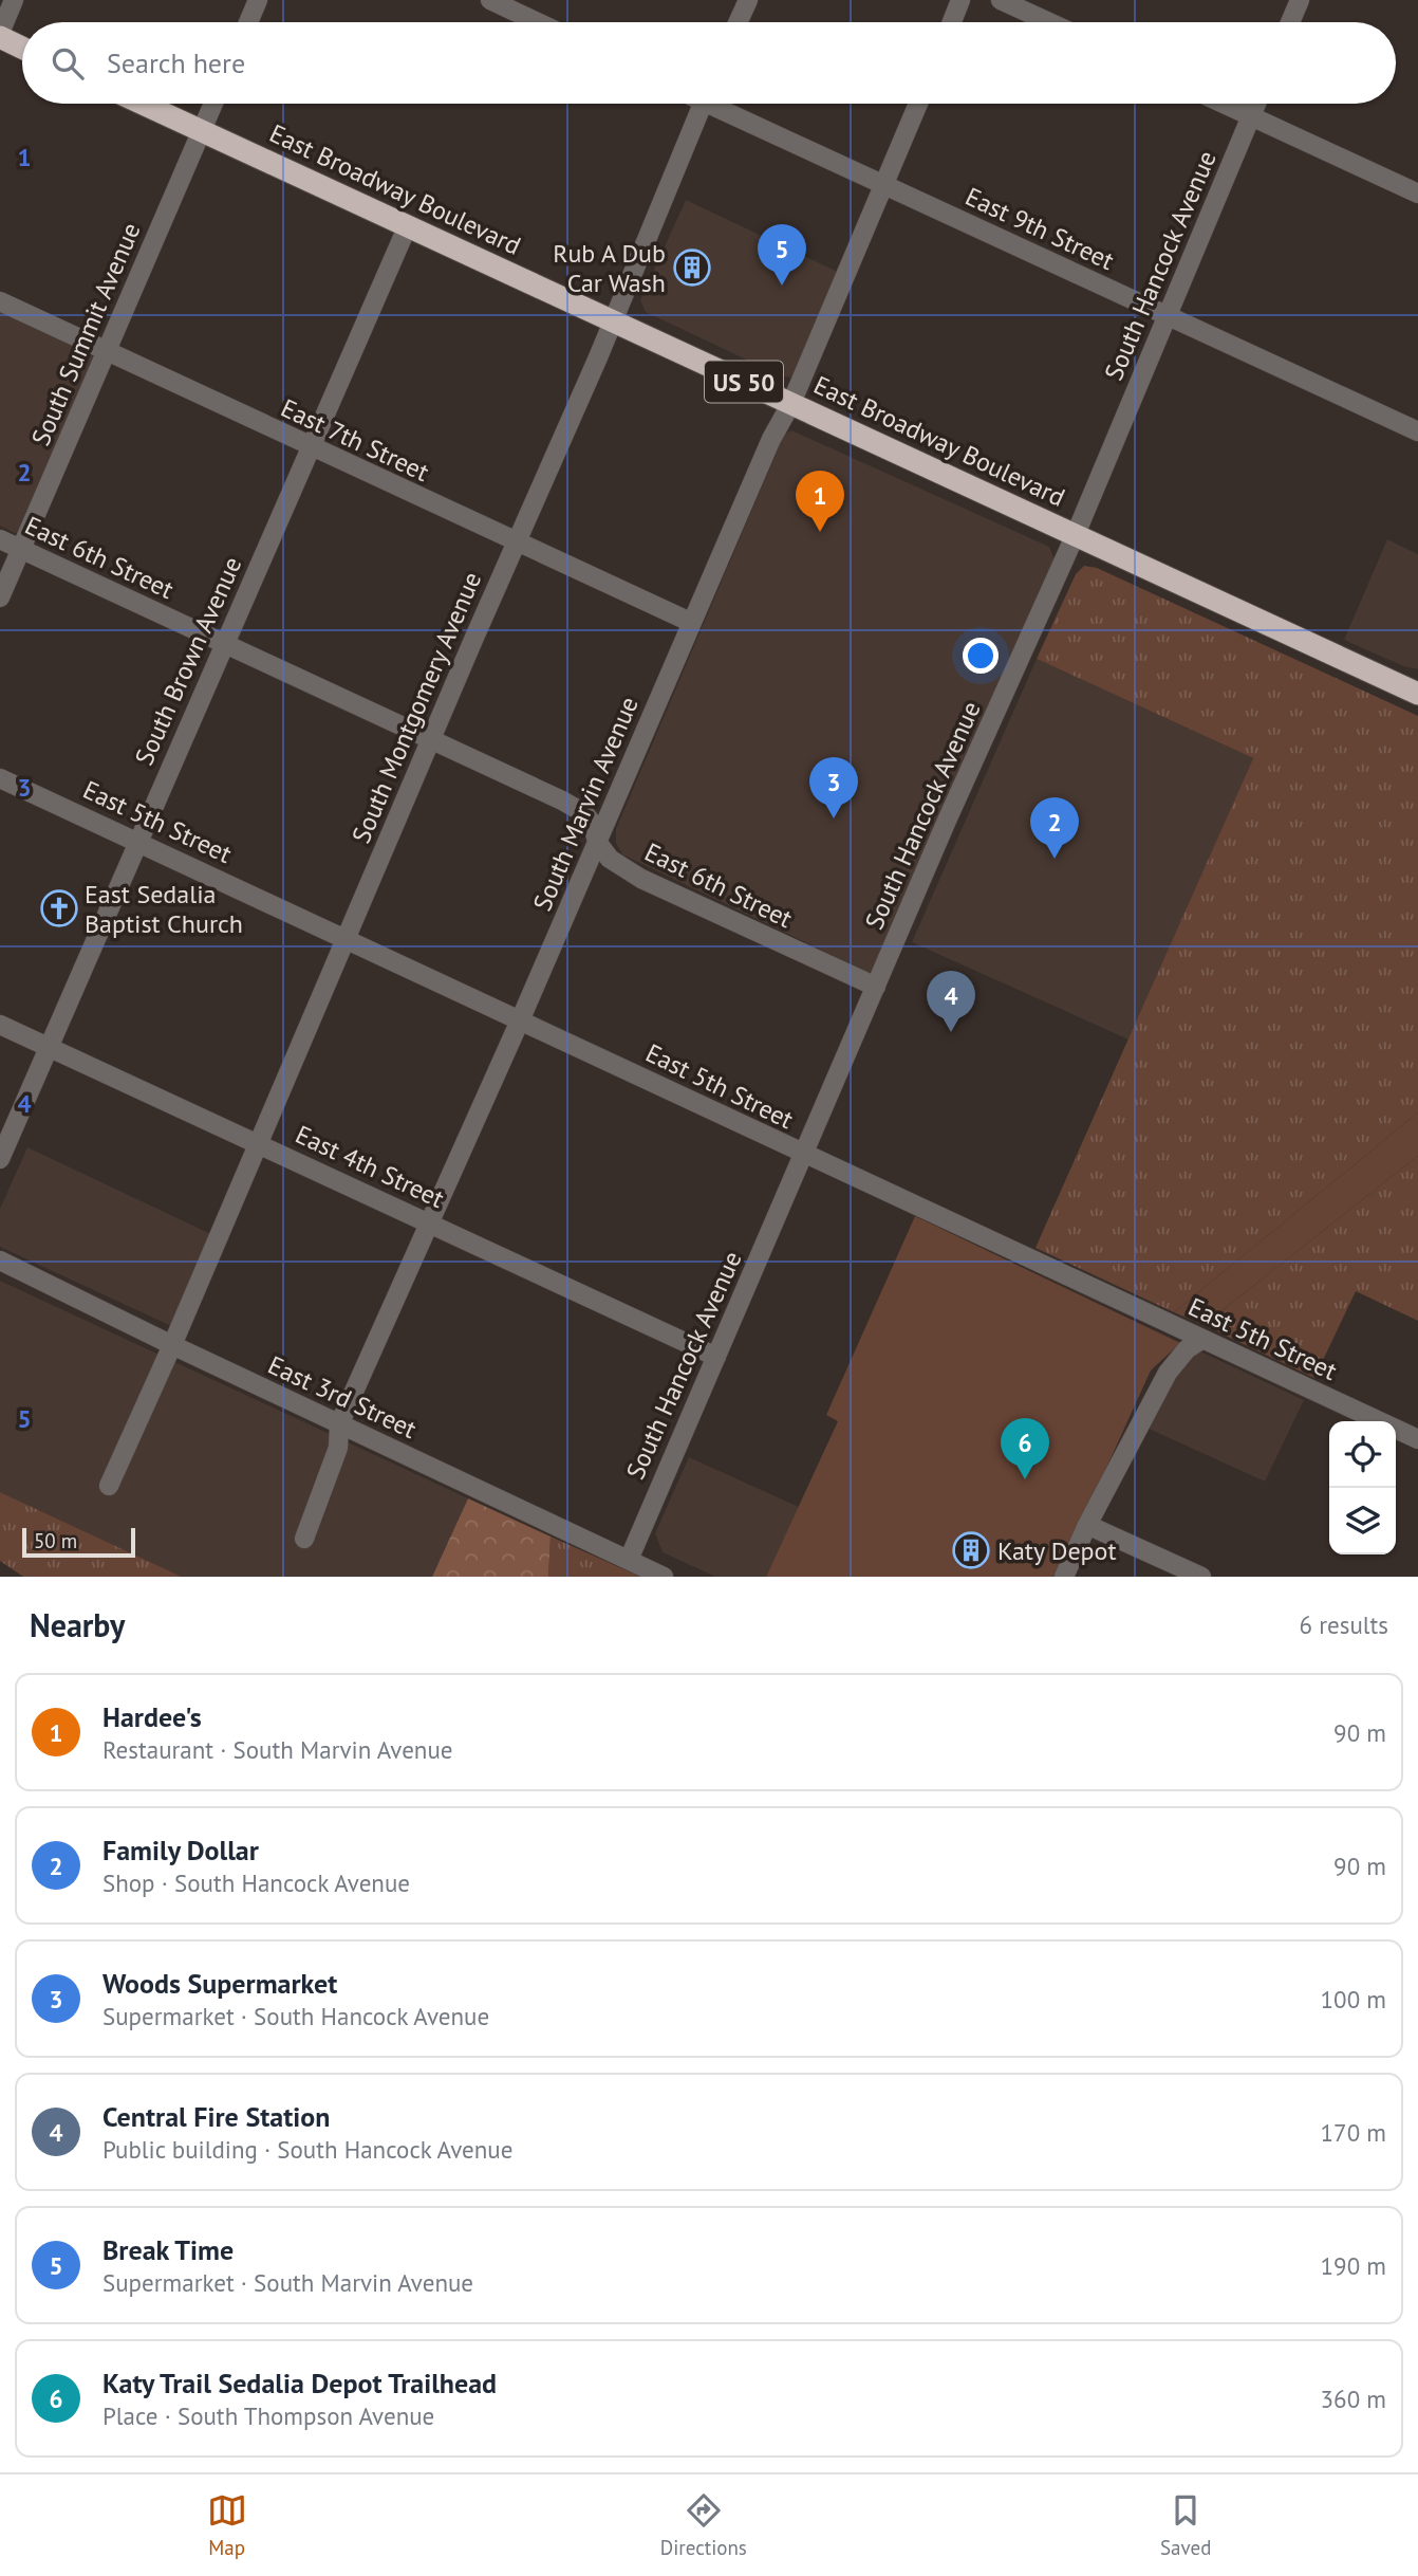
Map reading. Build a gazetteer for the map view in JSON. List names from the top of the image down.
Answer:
{
  "streets": {
    "highway": ["East Broadway Boulevard", "US 50"],
    "street": [
      "East 9th Street",
      "South Hancock Avenue",
      "South Summit Avenue",
      "East 7th Street",
      "East 6th Street",
      "South Brown Avenue",
      "South Montgomery Avenue",
      "South Marvin Avenue",
      "East 5th Street",
      "East 4th Street",
      "East 3rd Street"
    ]
  },
  "crossings": [
    ["East Broadway Boulevard", "South Hancock Avenue"],
    ["East Broadway Boulevard", "South Summit Avenue"],
    ["East Broadway Boulevard", "South Brown Avenue"],
    ["East Broadway Boulevard", "South Montgomery Avenue"],
    ["East Broadway Boulevard", "South Marvin Avenue"],
    ["East 9th Street", "South Hancock Avenue"],
    ["East 9th Street", "South Marvin Avenue"],
    ["South Hancock Avenue", "East 6th Street"],
    ["South Hancock Avenue", "East 5th Street"],
    ["South Hancock Avenue", "East 4th Street"],
    ["South Hancock Avenue", "East 3rd Street"],
    ["South Summit Avenue", "East 7th Street"],
    ["South Summit Avenue", "East 6th Street"],
    ["East 7th Street", "South Brown Avenue"],
    ["East 7th Street", "South Montgomery Avenue"],
    ["East 7th Street", "South Marvin Avenue"],
    ["East 6th Street", "South Brown Avenue"],
    ["East 6th Street", "South Montgomery Avenue"],
    ["East 6th Street", "South Marvin Avenue"],
    ["South Brown Avenue", "East 5th Street"],
    ["South Brown Avenue", "East 4th Street"],
    ["South Montgomery Avenue", "East 5th Street"],
    ["South Montgomery Avenue", "East 4th Street"],
    ["South Montgomery Avenue", "East 3rd Street"],
    ["South Marvin Avenue", "East 5th Street"],
    ["South Marvin Avenue", "East 4th Street"],
    ["South Marvin Avenue", "East 3rd Street"]
  ],
  "places": {
    "building": ["Rub A Dub Car Wash", "Katy Depot"],
    "church": ["East Sedalia Baptist Church"]
  },
  "scale_bar": "50 m",
  "page": {
    "search": "Search here",
    "pins": [
      "5",
      "1",
      "3",
      "2",
      "4",
      "6"
    ],
    "scale": "50 m",
    "heading": ["Nearby", "6 results"],
    "list": [
      {
        "mark": "1",
        "name": "Hardee's",
        "note": "Restaurant · South Marvin Avenue",
        "value": "90 m"
      },
      {
        "mark": "2",
        "name": "Family Dollar",
        "note": "Shop · South Hancock Avenue",
        "value": "90 m"
      },
      {
        "mark": "3",
        "name": "Woods Supermarket",
        "note": "Supermarket · South Hancock Avenue",
        "value": "100 m"
      },
      {
        "mark": "4",
        "name": "Central Fire Station",
        "note": "Public building · South Hancock Avenue",
        "value": "170 m"
      },
      {
        "mark": "5",
        "name": "Break Time",
        "note": "Supermarket · South Marvin Avenue",
        "value": "190 m"
      },
      {
        "mark": "6",
        "name": "Katy Trail Sedalia Depot Trailhead",
        "note": "Place · South Thompson Avenue",
        "value": "360 m"
      }
    ],
    "nav": ["Map", "Directions", "Saved"]
  },
  "grid": {
    "rows": [
      "1",
      "2",
      "3",
      "4",
      "5"
    ]
  }
}
